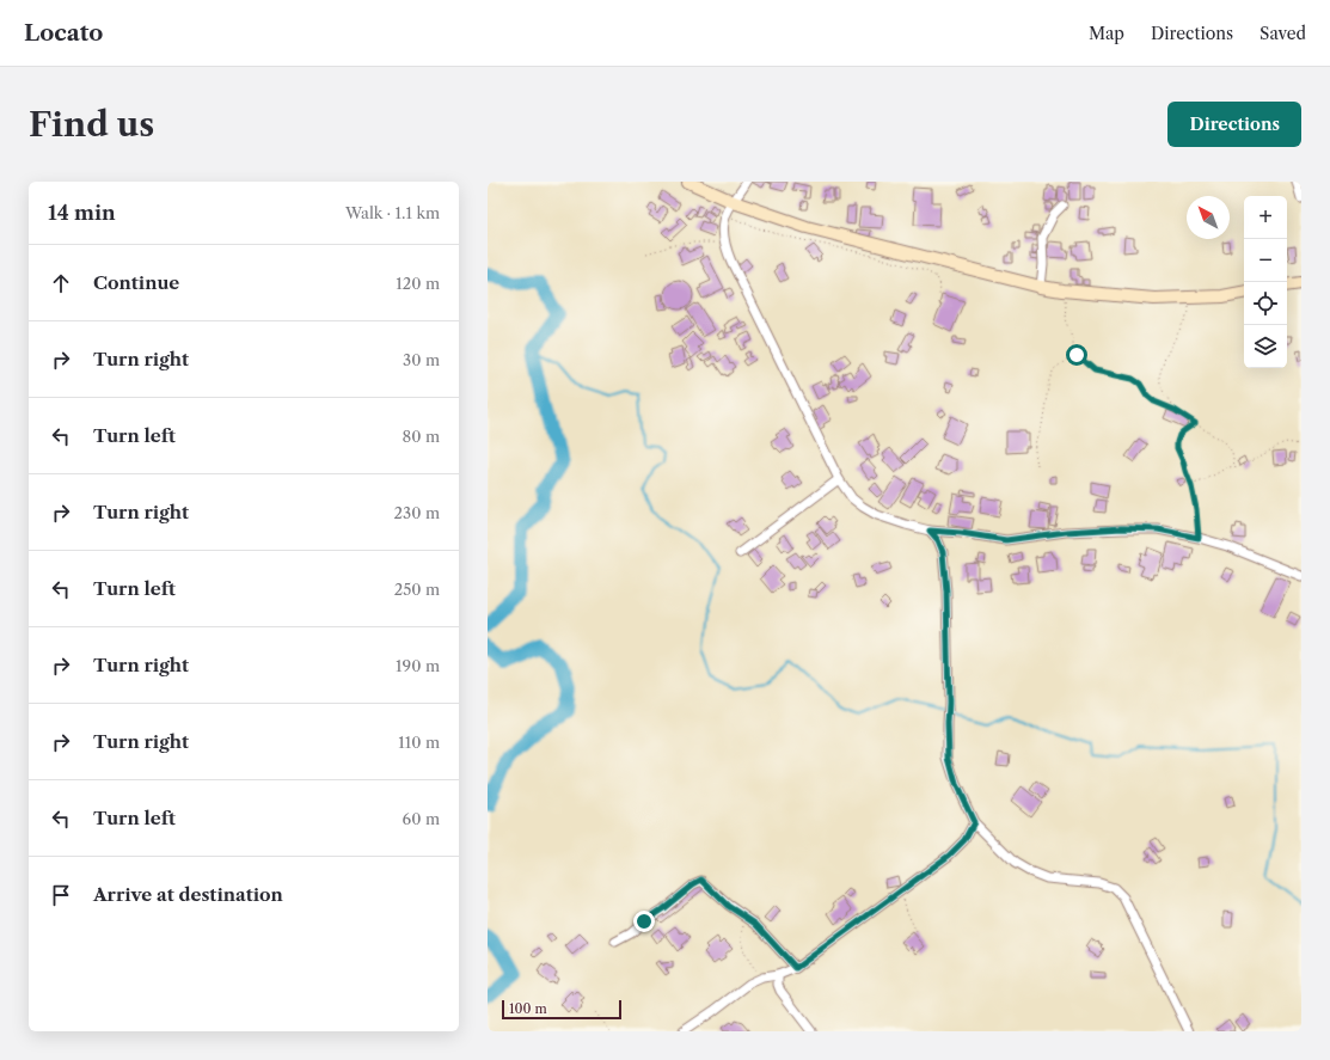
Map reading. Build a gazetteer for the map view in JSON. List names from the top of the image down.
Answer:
{
  "scale_bar": "100 m",
  "north": "top left",
  "page": {
    "header": "Locato",
    "nav": ["Map", "Directions", "Saved"],
    "buttons": "Directions",
    "title": "Find us",
    "heading": ["14 min", "Walk · 1.1 km"],
    "map_buttons": ["+", "−"],
    "list": [
      ["Continue", "120 m"],
      ["Turn right", "30 m"],
      ["Turn left", "80 m"],
      ["Turn right", "230 m"],
      ["Turn left", "250 m"],
      ["Turn right", "190 m"],
      ["Turn right", "110 m"],
      ["Turn left", "60 m"],
      "Arrive at destination"
    ],
    "scale": "100 m"
  }
}
